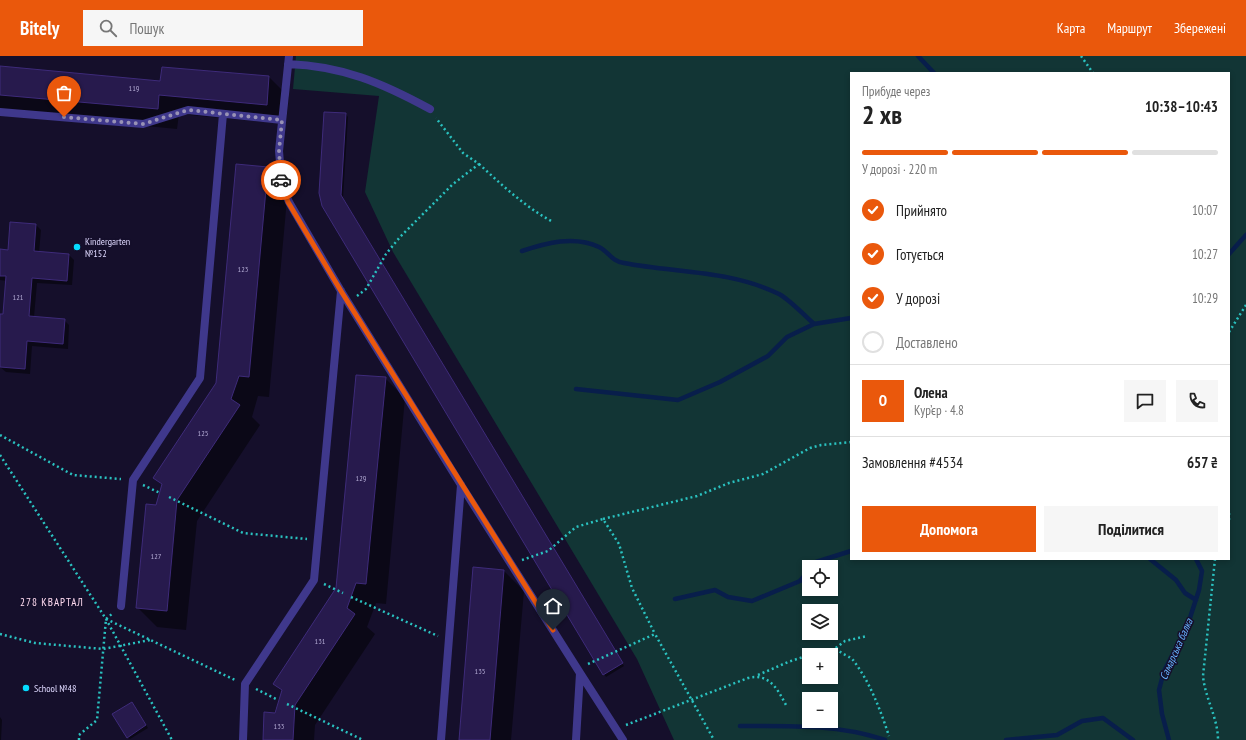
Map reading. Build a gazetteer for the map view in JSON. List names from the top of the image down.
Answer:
{
  "districts": ["278 КВАРТАЛ"],
  "water": ["Самарська балка"],
  "places": ["Kindergarten №152", "School №48"],
  "house_numbers": [
    "119",
    "123",
    "121",
    "125",
    "129",
    "127",
    "131",
    "135",
    "133"
  ],
  "page": {
    "header": "Bitely",
    "search": "Пошук",
    "nav": ["Карта", "Маршрут", "Збережені"],
    "heading": ["2 хв", "Прибуде через", "10:38–10:43"],
    "panel": [
      "Олена",
      "Кур’єр · 4.8",
      "Замовлення #4534",
      "657 ₴"
    ],
    "bar": "У дорозі · 220 m",
    "list": [
      ["Прийнято", "10:07"],
      ["Готується", "10:27"],
      ["У дорозі", "10:29"],
      "Доставлено"
    ],
    "round": "О",
    "buttons": ["Допомога", "Поділитися"],
    "map_buttons": ["+", "−"]
  }
}
